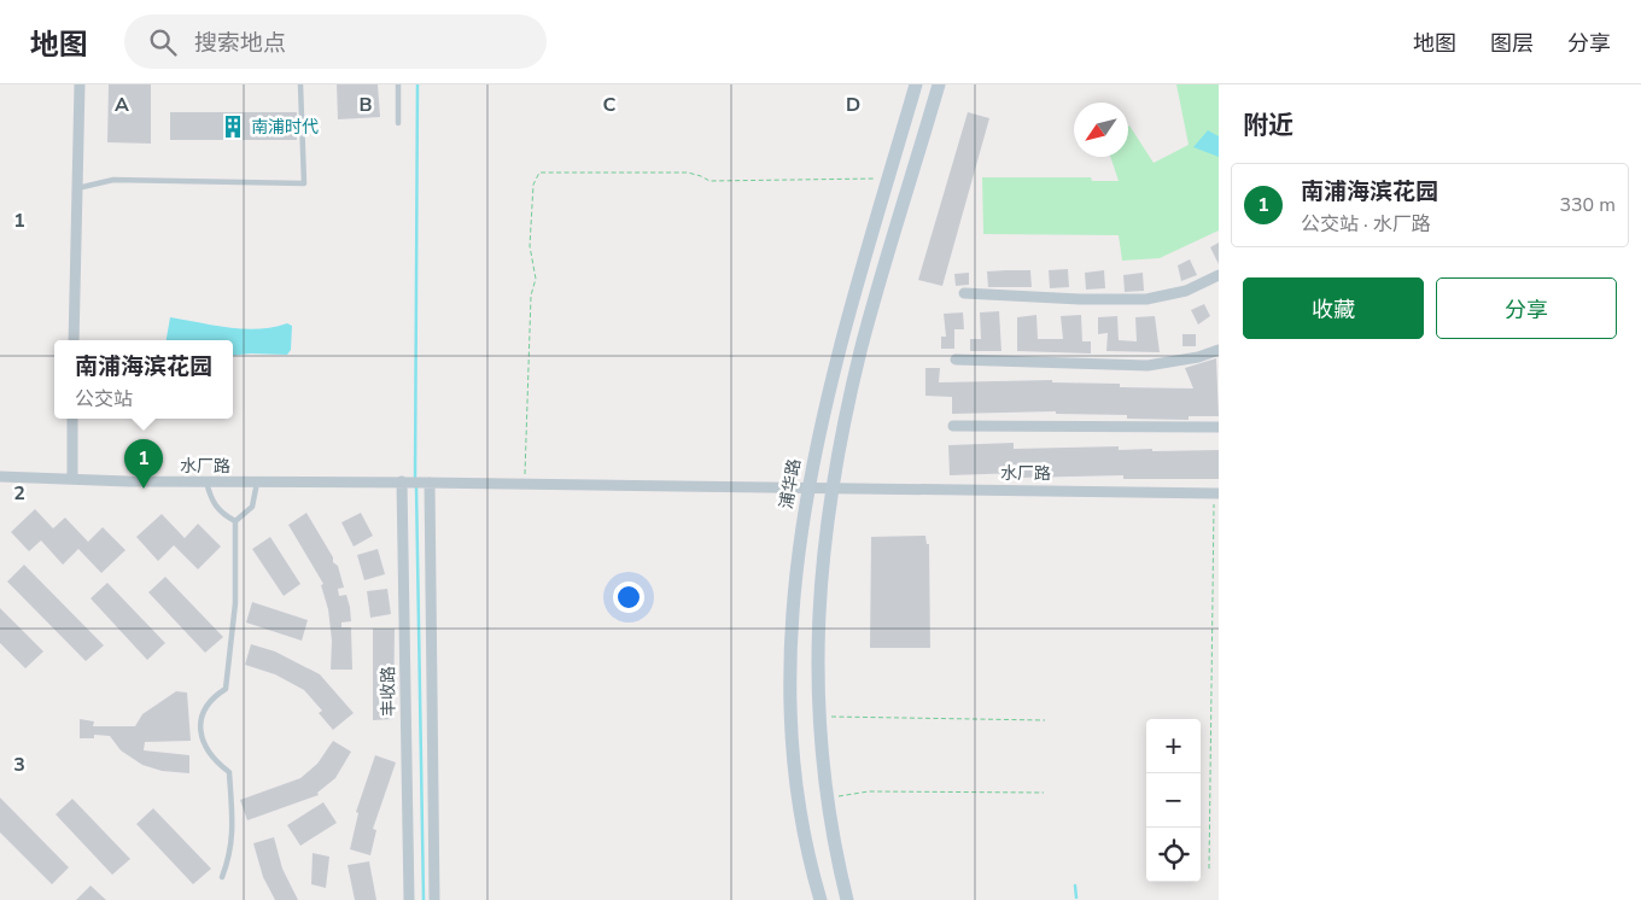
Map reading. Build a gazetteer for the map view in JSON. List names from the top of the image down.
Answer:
{
  "streets": {
    "main road": ["浦华路"],
    "street": ["水厂路", "丰收路"]
  },
  "crossings": [
    ["水厂路", "浦华路"],
    ["水厂路", "丰收路"]
  ],
  "places": {
    "building": ["南浦时代"]
  },
  "north": "bottom left",
  "page": {
    "header": "地图",
    "search": "搜索地点",
    "nav": ["地图", "图层", "分享"],
    "heading": "附近",
    "list": [
      {
        "mark": "1",
        "name": "南浦海滨花园",
        "note": "公交站 · 水厂路",
        "value": "330 m"
      }
    ],
    "buttons": ["收藏", "分享"],
    "popup": ["南浦海滨花园", "公交站"],
    "pins": "1",
    "map_buttons": ["+", "−"]
  },
  "grid": {
    "columns": [
      "A",
      "B",
      "C",
      "D"
    ],
    "rows": ["1", "2", "3"]
  }
}
